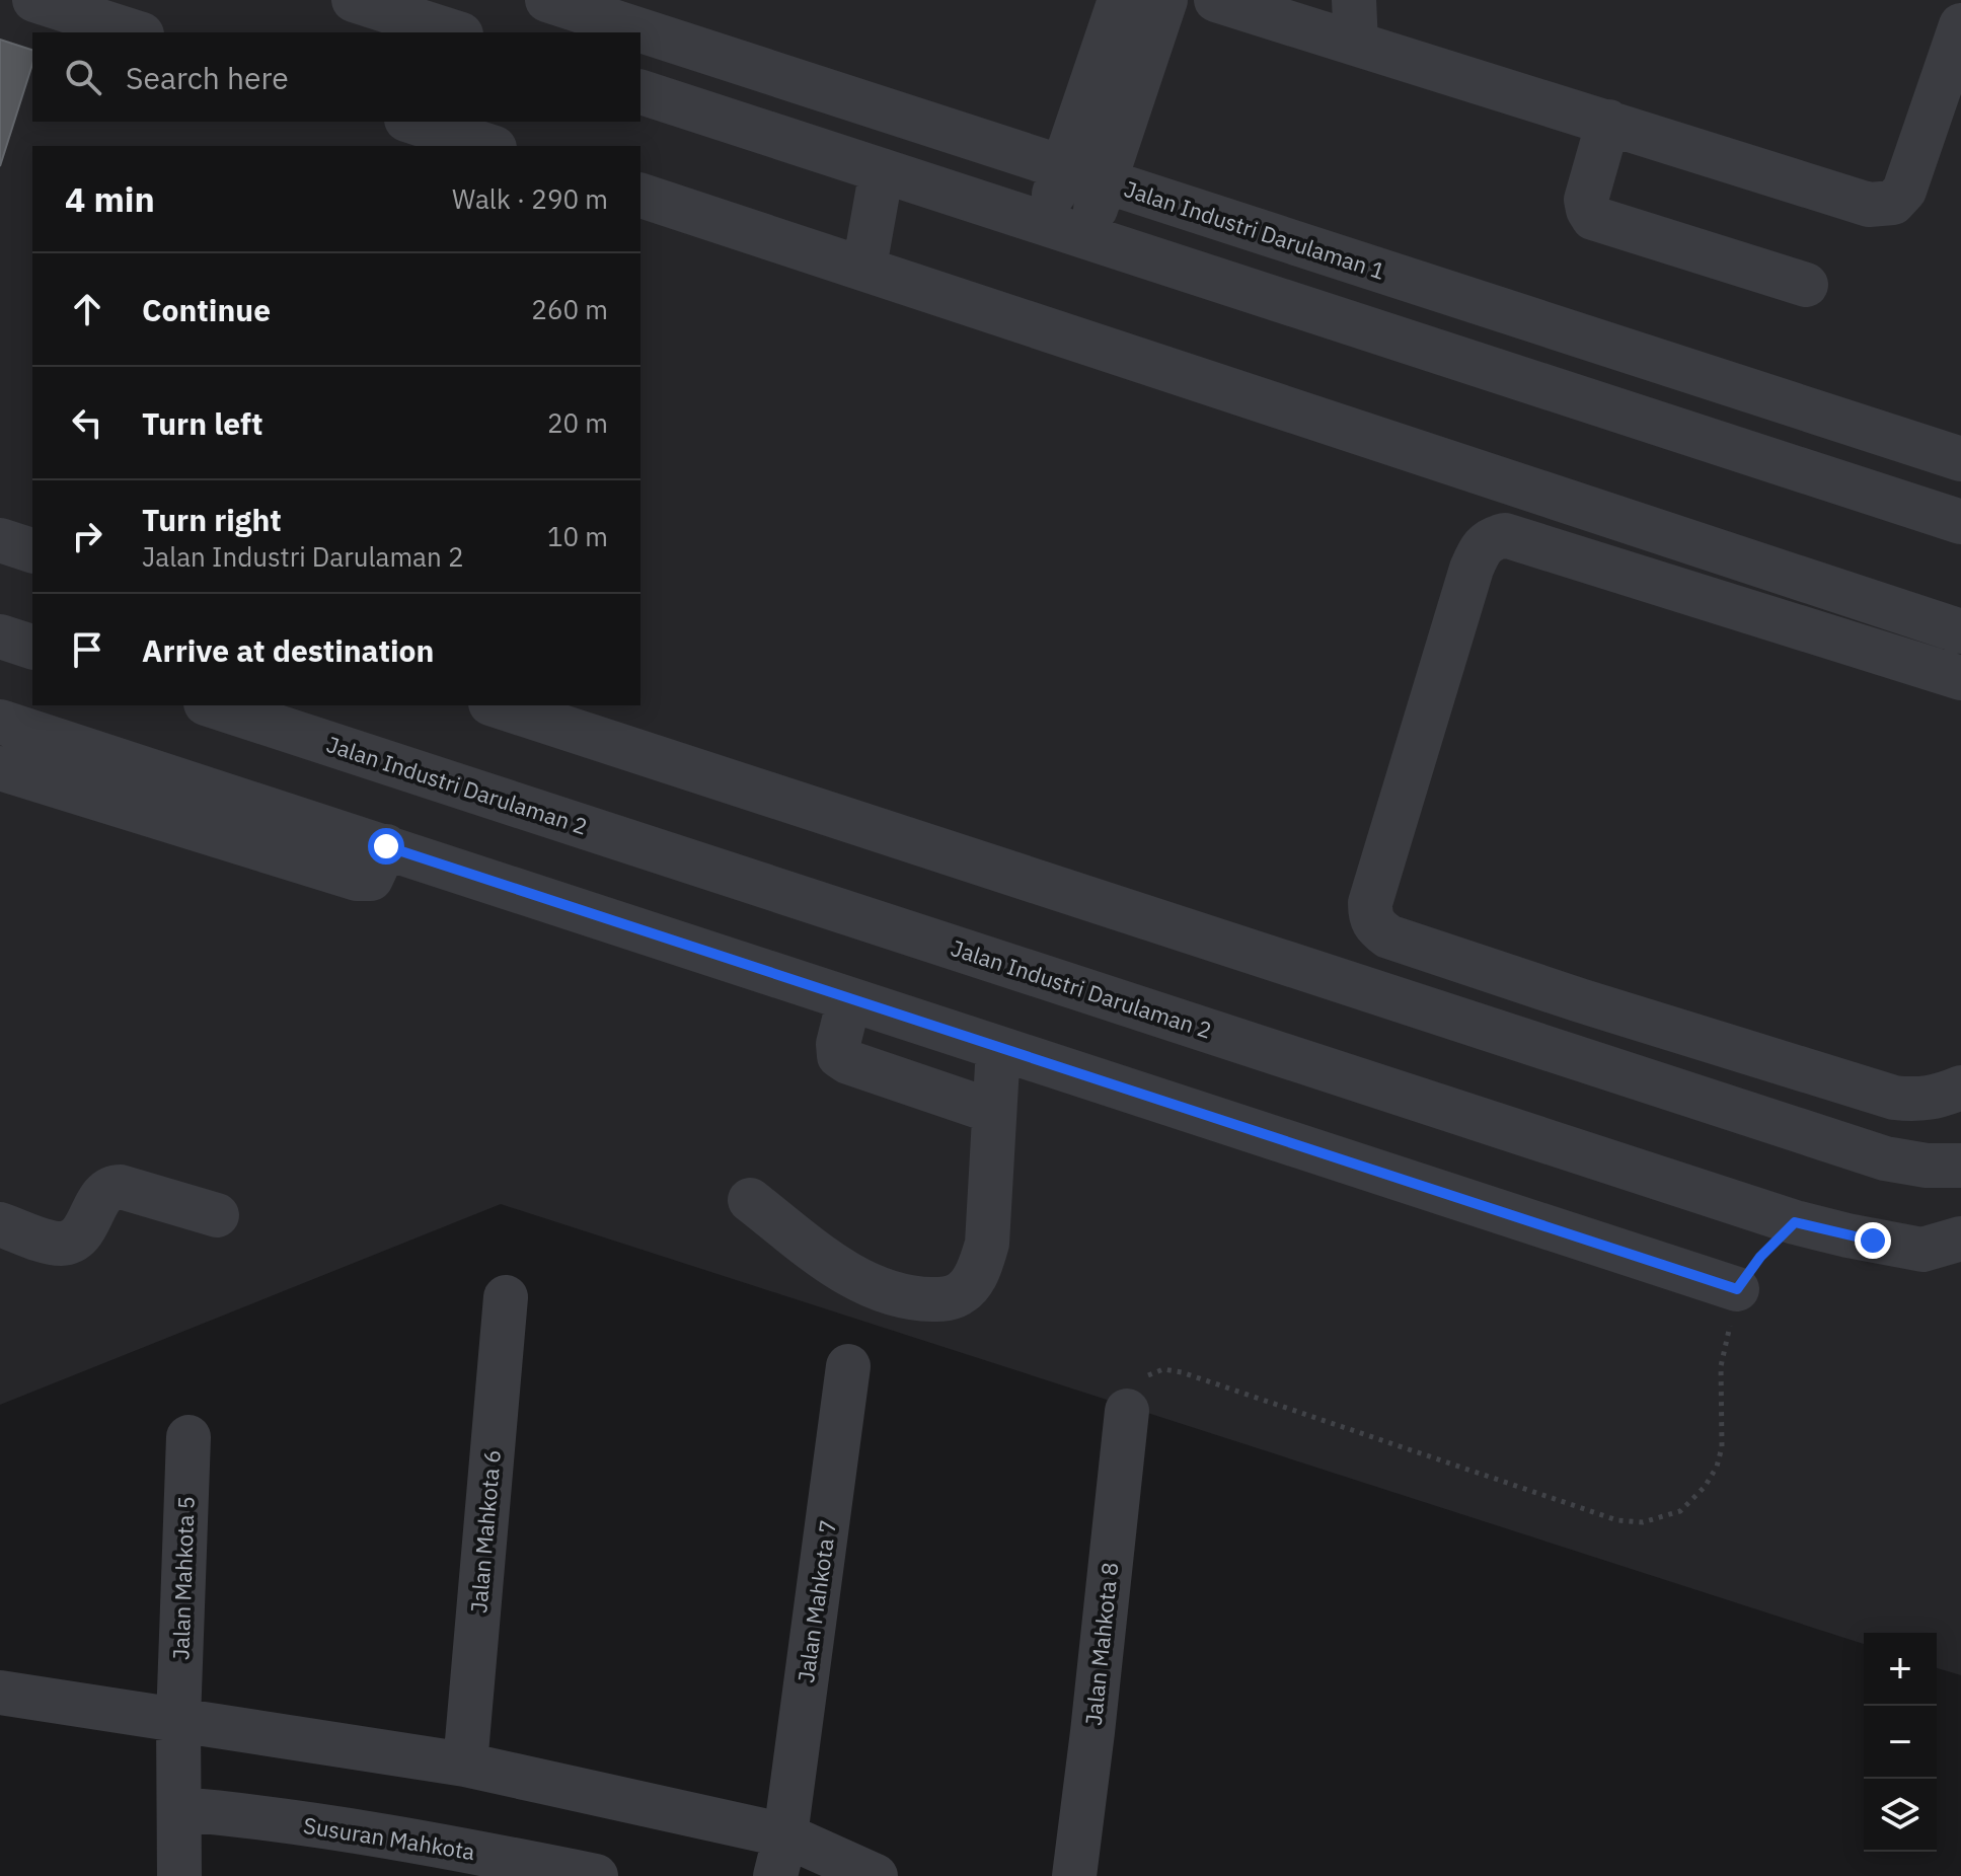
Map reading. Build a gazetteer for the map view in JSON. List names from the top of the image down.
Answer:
{
  "streets": {
    "street": [
      "Jalan Industri Darulaman 1",
      "Jalan Industri Darulaman 2",
      "Jalan Mahkota 6",
      "Jalan Mahkota 5",
      "Jalan Mahkota 7",
      "Jalan Mahkota 8",
      "Susuran Mahkota"
    ]
  },
  "crossings": [
    ["Jalan Mahkota 5", "Susuran Mahkota"]
  ],
  "page": {
    "search": "Search here",
    "heading": ["4 min", "Walk · 290 m"],
    "list": [
      ["Continue", "260 m"],
      ["Turn left", "20 m"],
      ["Turn right", "Jalan Industri Darulaman 2", "10 m"],
      "Arrive at destination"
    ],
    "map_buttons": ["+", "−"]
  }
}
